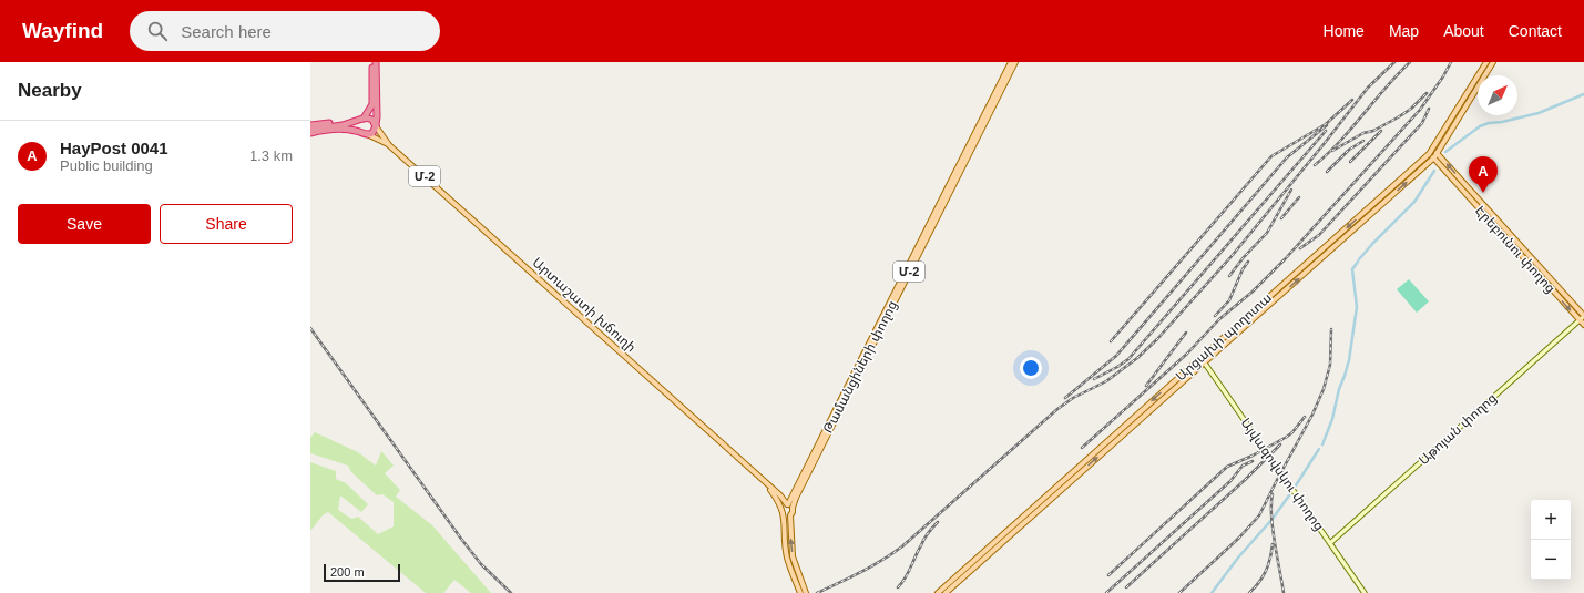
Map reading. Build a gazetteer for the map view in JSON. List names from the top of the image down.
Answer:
{
  "streets": {
    "highway": ["Մ-2", "Արտաշատի խճուղի"],
    "main road": [
      "Էրեբունու փողոց",
      "Արցախի պողոտա",
      "Թամանցիների փողոց",
      "Աթոյան փողոց",
      "Այվազովսկու փողոց"
    ]
  },
  "crossings": [
    ["Մ-2", "Արտաշատի խճուղի"],
    ["Մ-2", "Թամանցիների փողոց"],
    ["Էրեբունու փողոց", "Արցախի պողոտա"],
    ["Էրեբունու փողոց", "Աթոյան փողոց"],
    ["Արտաշատի խճուղի", "Թամանցիների փողոց"],
    ["Արցախի պողոտա", "Այվազովսկու փողոց"],
    ["Աթոյան փողոց", "Այվազովսկու փողոց"]
  ],
  "scale_bar": "200 m",
  "north": "top right",
  "page": {
    "header": "Wayfind",
    "search": "Search here",
    "nav": [
      "Home",
      "Map",
      "About",
      "Contact"
    ],
    "heading": "Nearby",
    "list": [
      {
        "mark": "A",
        "name": "HayPost 0041",
        "note": "Public building",
        "value": "1.3 km"
      }
    ],
    "pins": "A",
    "buttons": ["Save", "Share"],
    "map_buttons": ["+", "−"],
    "scale": "200 m"
  }
}
